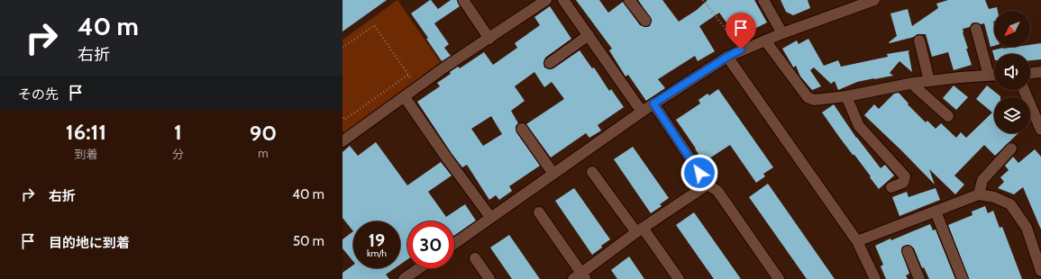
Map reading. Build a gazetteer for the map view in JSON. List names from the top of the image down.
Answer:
{
  "north": "bottom left",
  "page": {
    "turn": ["40 m", "右折"],
    "then": "その先",
    "eta": [
      "16:11",
      "到着",
      "1",
      "分",
      "90",
      "m"
    ],
    "list": [
      {
        "name": "右折",
        "value": "40 m"
      },
      {
        "name": "目的地に到着",
        "value": "50 m"
      }
    ],
    "speed": "19 km/h",
    "limit": "30"
  }
}
